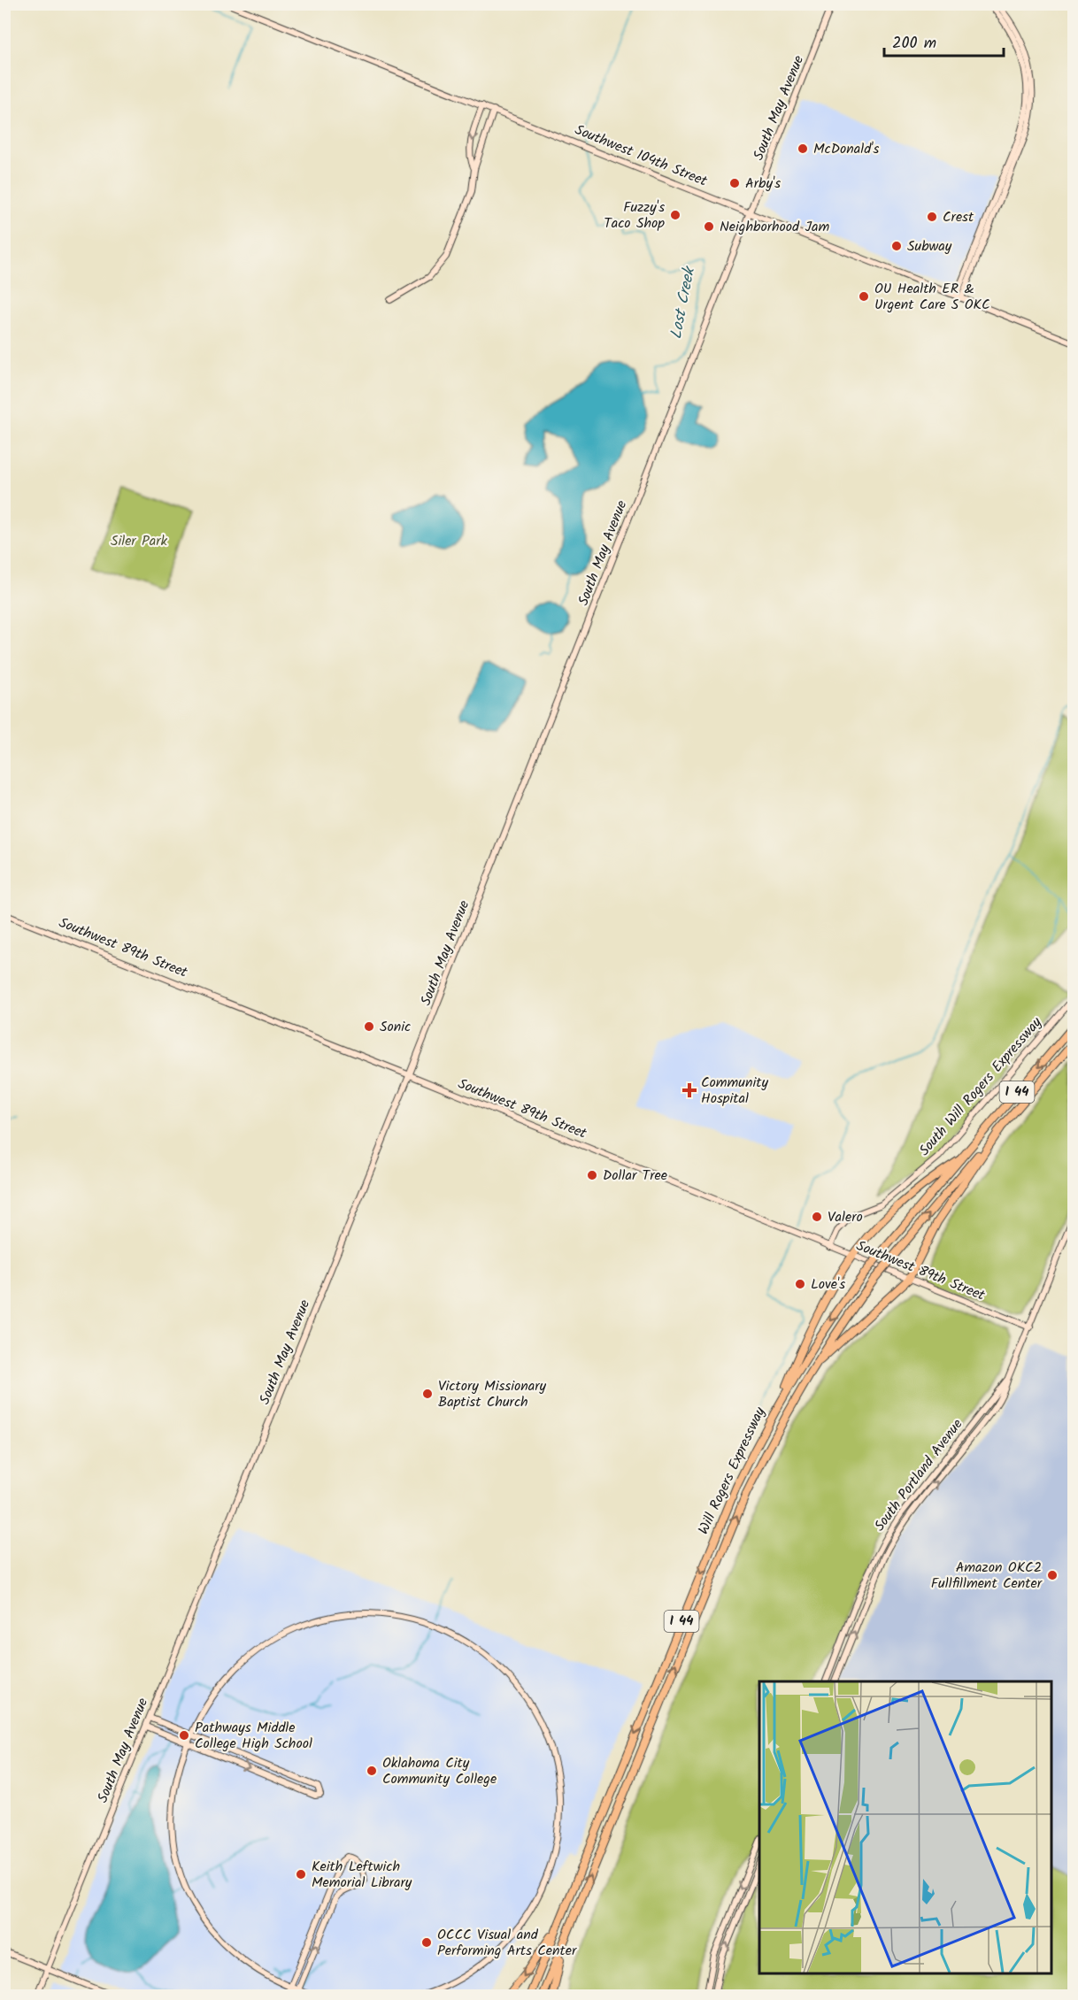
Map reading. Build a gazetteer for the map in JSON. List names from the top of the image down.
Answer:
{
  "streets": {
    "highway": ["I 44", "Will Rogers Expressway"],
    "main road": [
      "South May Avenue",
      "Southwest 104th Street",
      "Southwest 89th Street",
      "South Will Rogers Expressway",
      "South Portland Avenue"
    ]
  },
  "crossings": [
    ["South May Avenue", "Southwest 104th Street"],
    ["South May Avenue", "Southwest 89th Street"],
    ["Southwest 89th Street", "South Will Rogers Expressway"],
    ["Southwest 89th Street", "South Portland Avenue"]
  ],
  "water": ["Lost Creek"],
  "parks": ["Siler Park"],
  "places": {
    "other": [
      "McDonald's",
      "Arby's",
      "Fuzzy's Taco Shop",
      "Crest",
      "Neighborhood Jam",
      "Subway",
      "OU Health ER & Urgent Care S OKC",
      "Sonic",
      "Dollar Tree",
      "Valero",
      "Love's",
      "Victory Missionary Baptist Church",
      "Amazon OKC2 Fullfillment Center",
      "Pathways Middle College High School",
      "Oklahoma City Community College",
      "Keith Leftwich Memorial Library",
      "OCCC Visual and Performing Arts Center"
    ],
    "health": ["Community Hospital"]
  },
  "scale_bar": "200 m"
}
